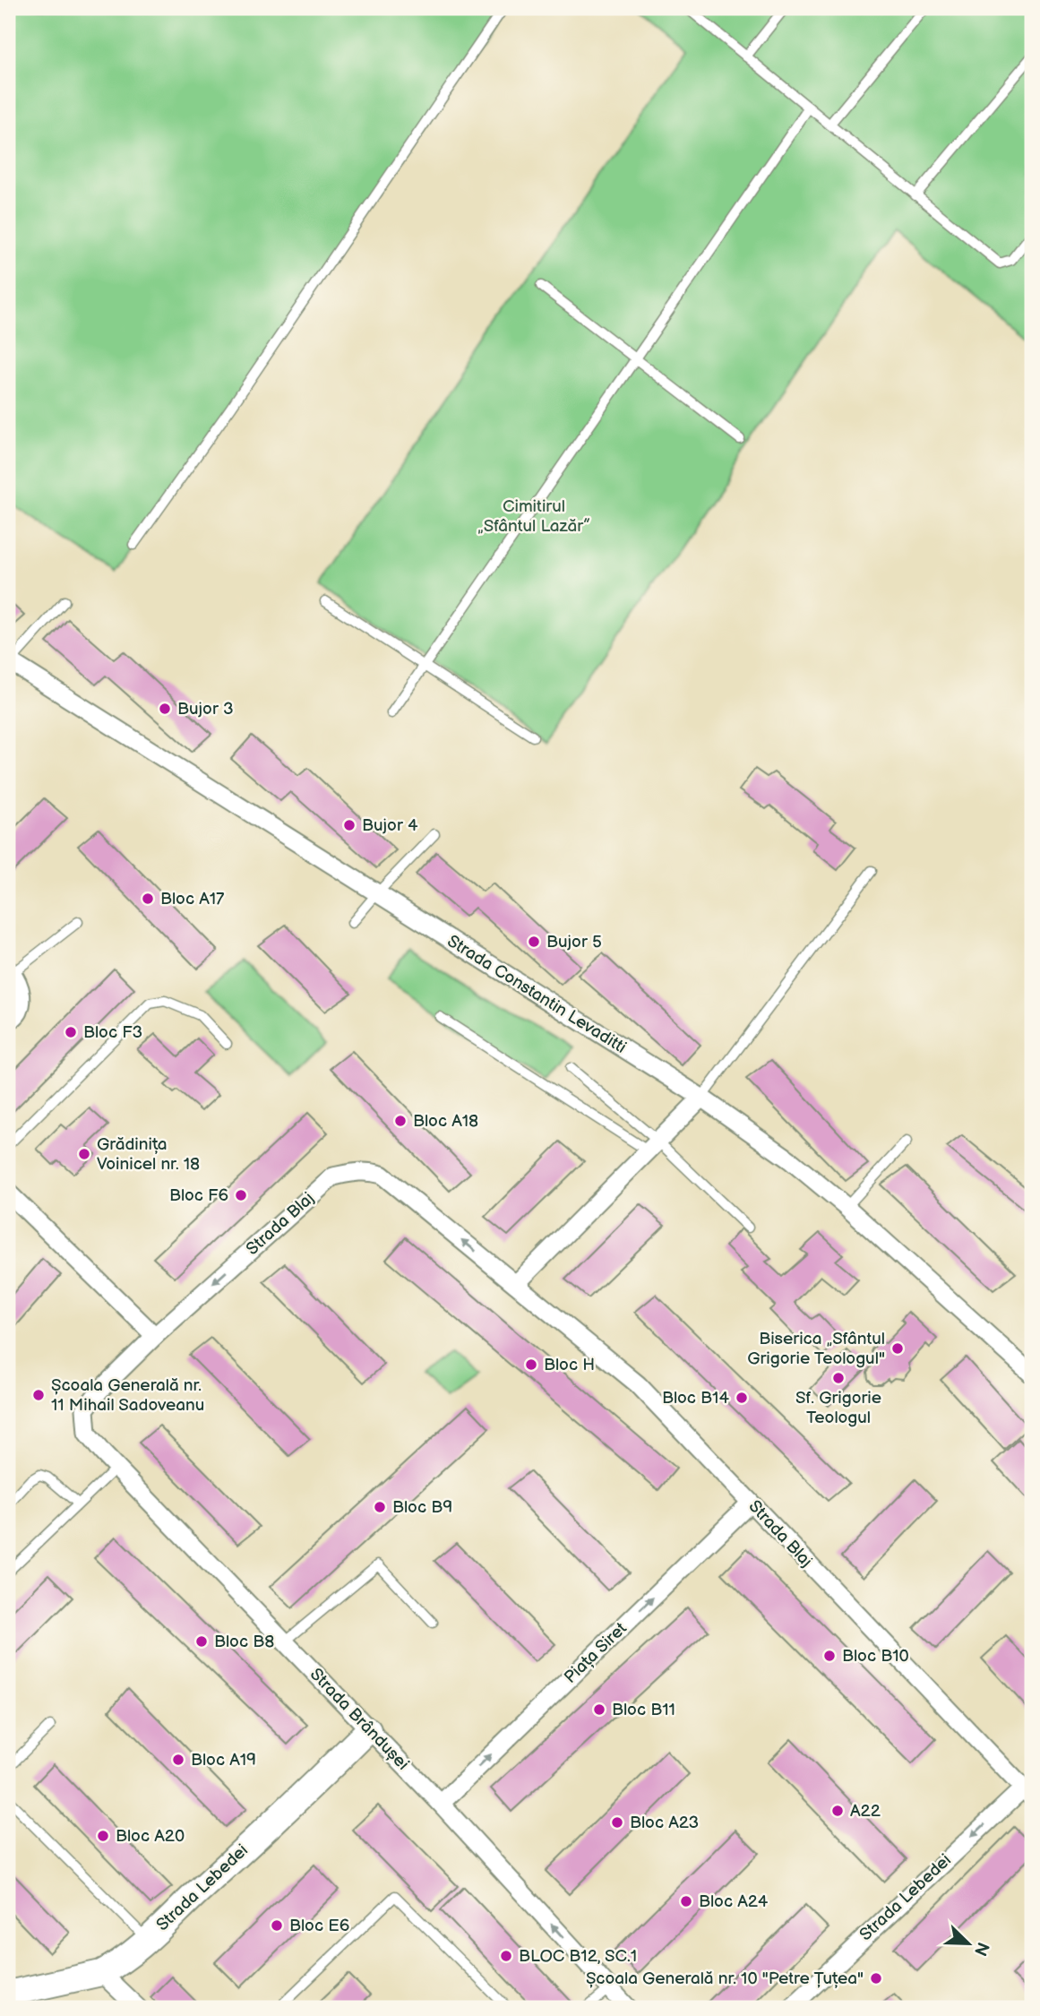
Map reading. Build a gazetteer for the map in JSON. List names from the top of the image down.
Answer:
{
  "streets": {
    "street": [
      "Strada Constantin Levaditti",
      "Strada Blaj",
      "Piața Siret",
      "Strada Brândușei",
      "Strada Lebedei"
    ]
  },
  "crossings": [
    ["Strada Blaj", "Piața Siret"],
    ["Strada Blaj", "Strada Brândușei"],
    ["Strada Blaj", "Strada Lebedei"],
    ["Piața Siret", "Strada Brândușei"],
    ["Strada Brândușei", "Strada Lebedei"]
  ],
  "one_way": ["Piața Siret", "Strada Lebedei"],
  "parks": ["Cimitirul „Sfântul Lazăr”"],
  "places": [
    "Bujor 3",
    "Bujor 4",
    "Bloc A17",
    "Bujor 5",
    "Bloc F3",
    "Bloc A18",
    "Grădinița Voinicel nr. 18",
    "Bloc F6",
    "Biserica „Sfântul Grigorie Teologul\"",
    "Bloc H",
    "Sf. Grigorie Teologul",
    "Școala Generală nr. 11 Mihail Sadoveanu",
    "Bloc B14",
    "Bloc B9",
    "Bloc B8",
    "Bloc B10",
    "Bloc B11",
    "Bloc A19",
    "A22",
    "Bloc A23",
    "Bloc A20",
    "Bloc A24",
    "Bloc E6",
    "BLOC B12, SC.1",
    "Școala Generală nr. 10 \"Petre Țuțea\""
  ],
  "north": "bottom right"
}
